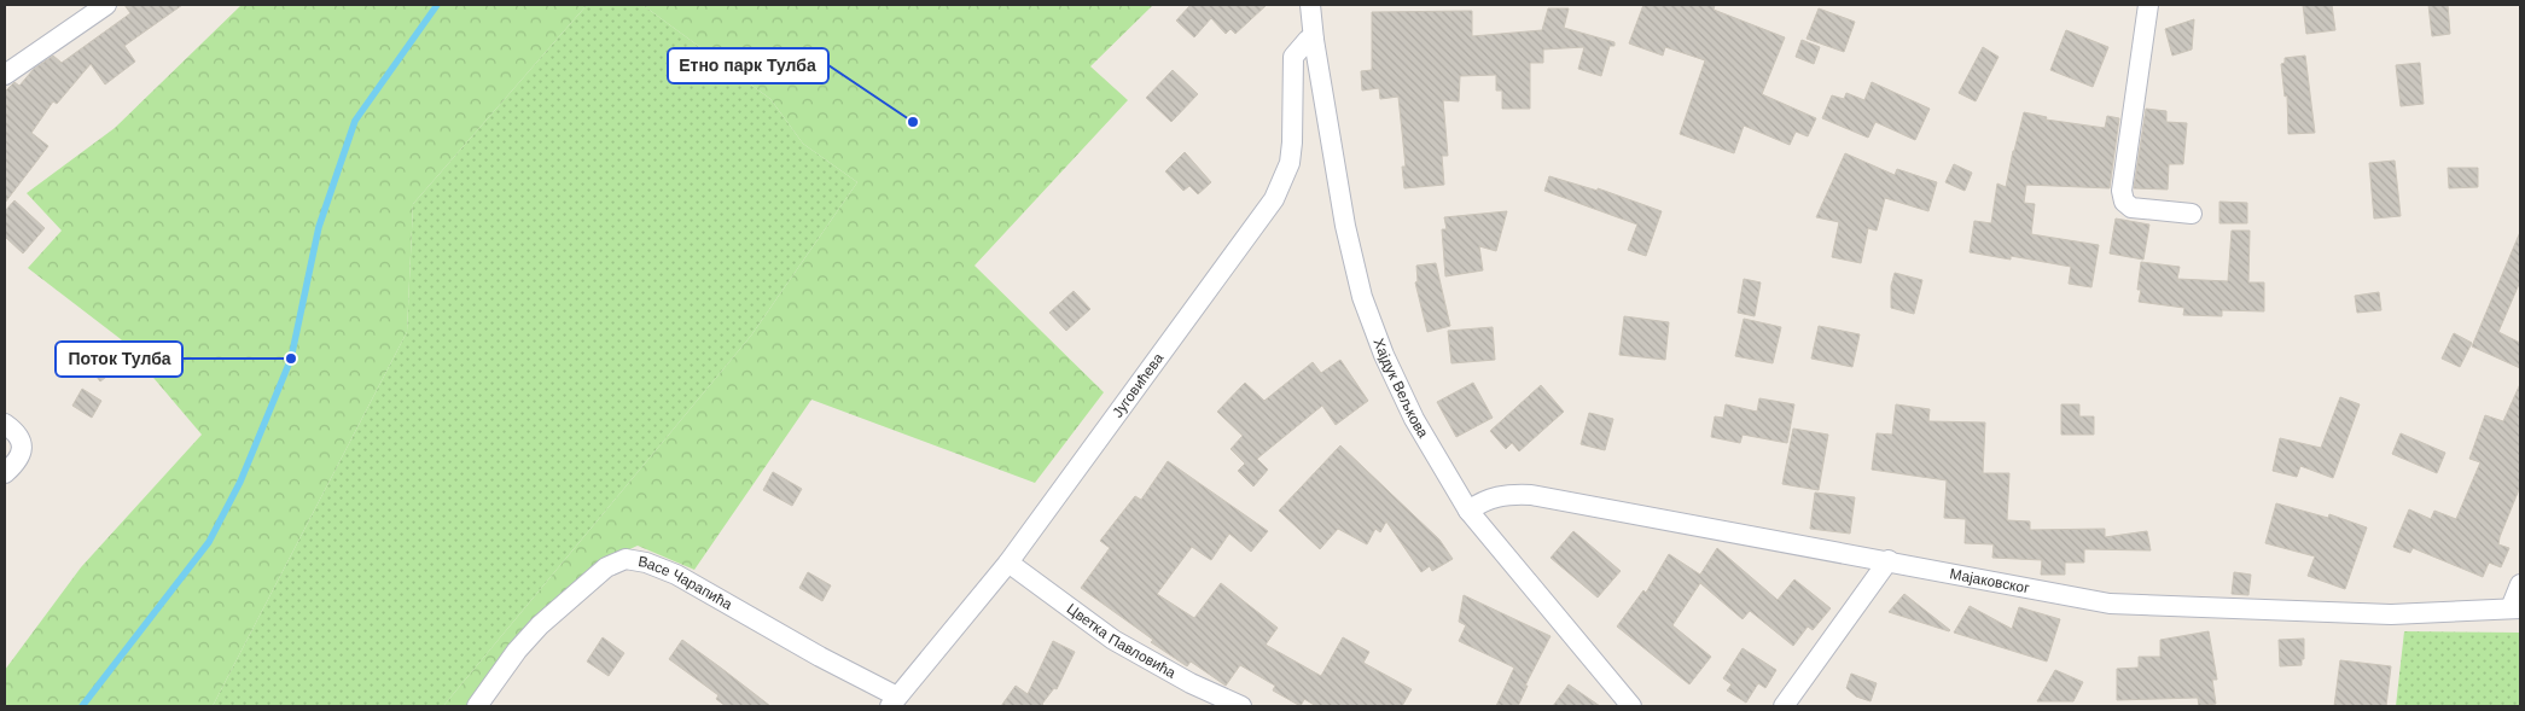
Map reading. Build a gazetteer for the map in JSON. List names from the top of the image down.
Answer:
{
  "streets": {
    "street": [
      "Југовићева",
      "Хајдук Вељкова",
      "Мајаковског",
      "Васе Чарапића",
      "Цветка Павловића"
    ]
  },
  "crossings": [
    ["Југовићева", "Хајдук Вељкова"],
    ["Југовићева", "Васе Чарапића"],
    ["Југовићева", "Цветка Павловића"],
    ["Хајдук Вељкова", "Мајаковског"]
  ],
  "places": ["Етно парк Тулба", "Поток Тулба"]
}
